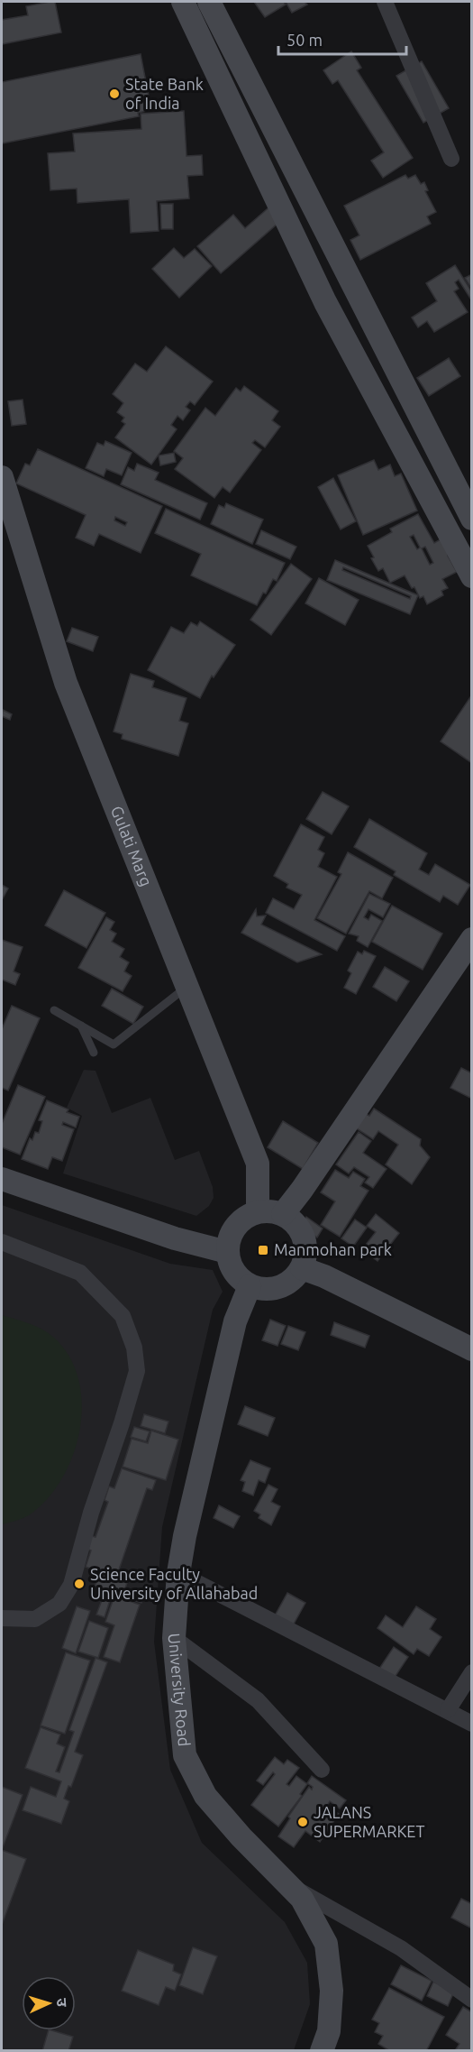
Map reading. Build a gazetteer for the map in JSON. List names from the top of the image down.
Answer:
{
  "streets": {
    "street": ["Gulati Marg", "University Road"]
  },
  "crossings": [
    ["Gulati Marg", "University Road"]
  ],
  "places": {
    "other": ["State Bank of India", "Science Faculty University of Allahabad", "JALANS SUPERMARKET"],
    "transit": ["Manmohan park"]
  },
  "scale_bar": "50 m",
  "north": "right"
}
